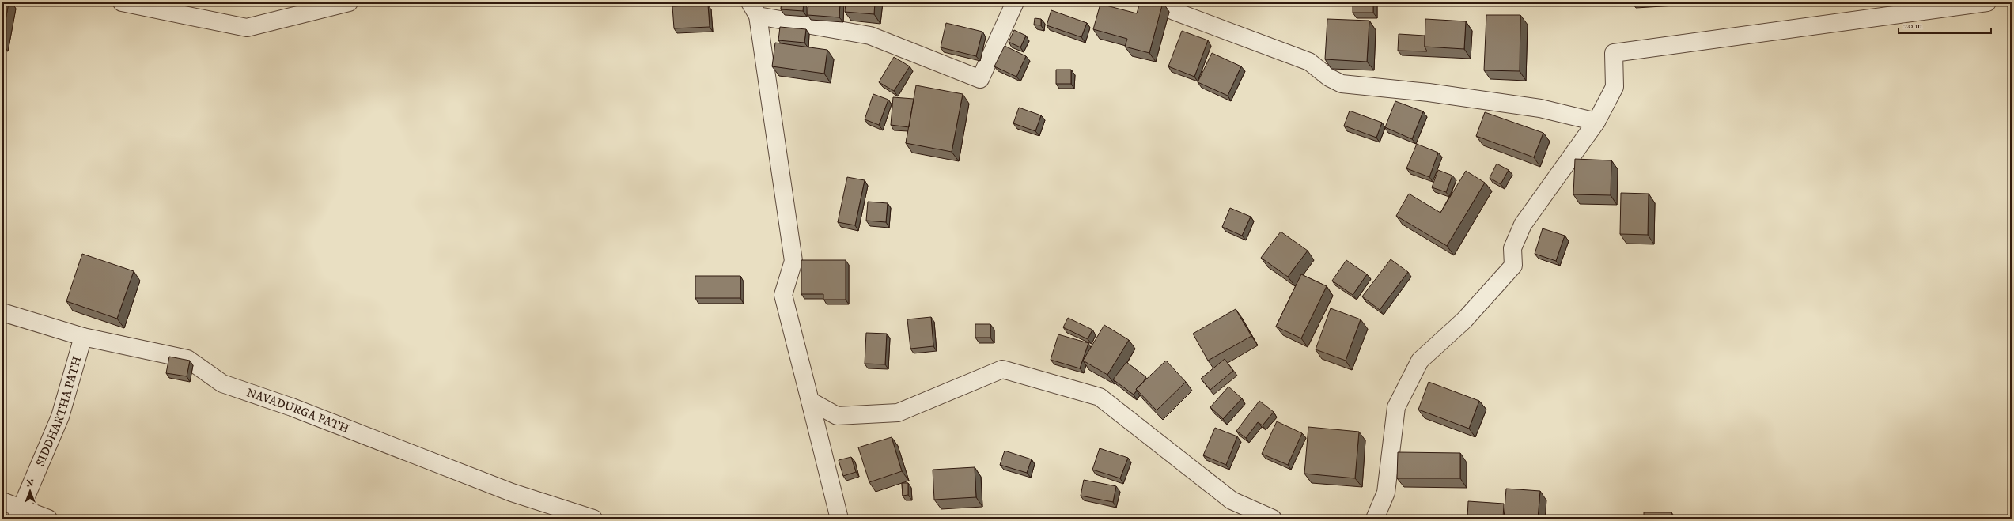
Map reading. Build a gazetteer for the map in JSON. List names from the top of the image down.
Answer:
{
  "streets": {
    "street": ["SIDDHARTHA PATH", "NAVADURGA PATH"]
  },
  "crossings": [
    ["SIDDHARTHA PATH", "NAVADURGA PATH"]
  ],
  "scale_bar": "20 m",
  "north": "top"
}
